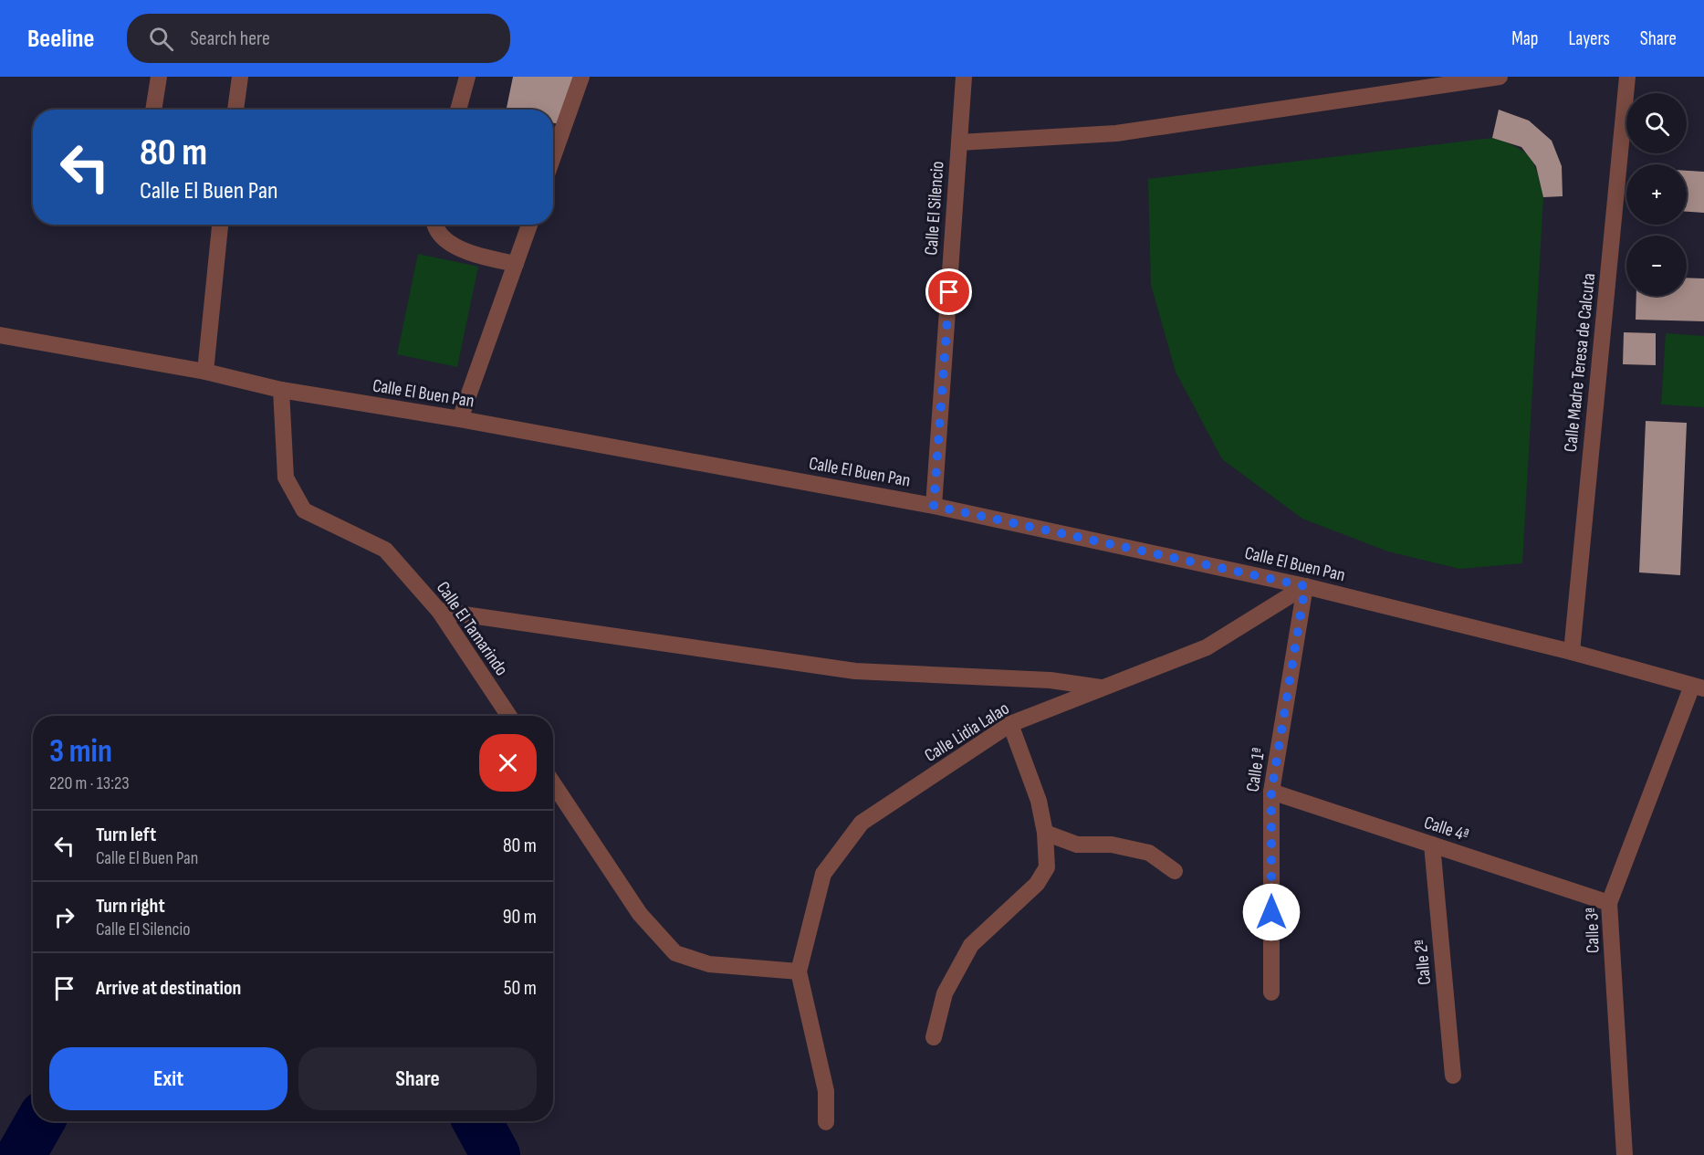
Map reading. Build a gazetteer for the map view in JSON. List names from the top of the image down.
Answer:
{
  "streets": {
    "street": [
      "Calle El Silencio",
      "Calle Madre Teresa de Calcuta",
      "Calle El Buen Pan",
      "Calle El Tamarindo",
      "Calle Lidia Lalao",
      "Calle 1ª",
      "Calle 4ª",
      "Calle 3ª",
      "Calle 2ª"
    ]
  },
  "crossings": [
    ["Calle El Silencio", "Calle El Buen Pan"],
    ["Calle Madre Teresa de Calcuta", "Calle El Buen Pan"],
    ["Calle El Buen Pan", "Calle El Tamarindo"],
    ["Calle El Buen Pan", "Calle Lidia Lalao"],
    ["Calle El Buen Pan", "Calle 1ª"],
    ["Calle El Buen Pan", "Calle 3ª"],
    ["Calle Lidia Lalao", "Calle 1ª"],
    ["Calle 1ª", "Calle 4ª"],
    ["Calle 4ª", "Calle 3ª"],
    ["Calle 4ª", "Calle 2ª"]
  ],
  "page": {
    "header": "Beeline",
    "search": "Search here",
    "nav": ["Map", "Layers", "Share"],
    "map_buttons": ["+", "−"],
    "turn": ["80 m", "Calle El Buen Pan"],
    "heading": ["3 min", "220 m · 13:23"],
    "list": [
      {
        "name": "Turn left",
        "note": "Calle El Buen Pan",
        "value": "80 m"
      },
      {
        "name": "Turn right",
        "note": "Calle El Silencio",
        "value": "90 m"
      },
      {
        "name": "Arrive at destination",
        "value": "50 m"
      }
    ],
    "buttons": ["Exit", "Share"]
  }
}
